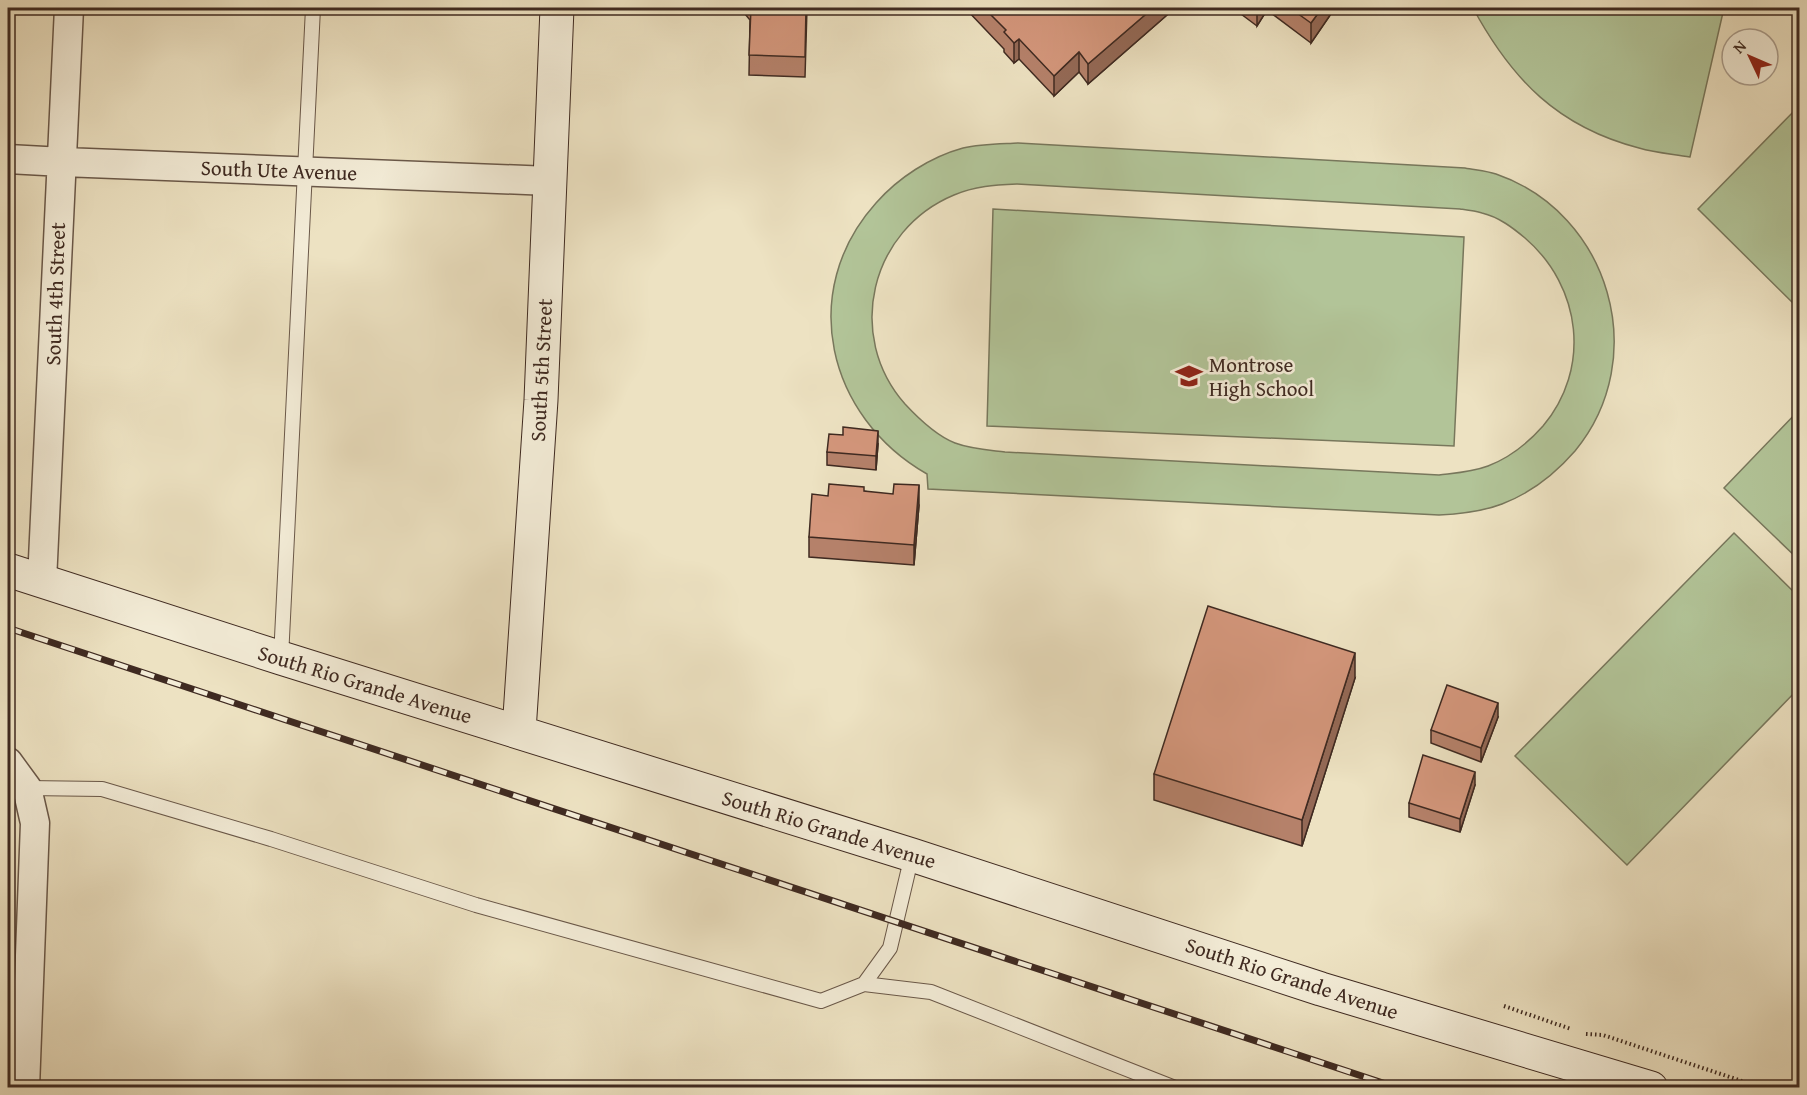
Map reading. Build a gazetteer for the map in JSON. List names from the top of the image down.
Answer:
{
  "streets": {
    "street": [
      "South Ute Avenue",
      "South 4th Street",
      "South 5th Street",
      "South Rio Grande Avenue"
    ]
  },
  "crossings": [
    ["South Ute Avenue", "South 4th Street"],
    ["South Ute Avenue", "South 5th Street"],
    ["South 4th Street", "South Rio Grande Avenue"],
    ["South 5th Street", "South Rio Grande Avenue"]
  ],
  "places": {
    "school or university": ["Montrose High School"]
  },
  "north": "top left"
}
